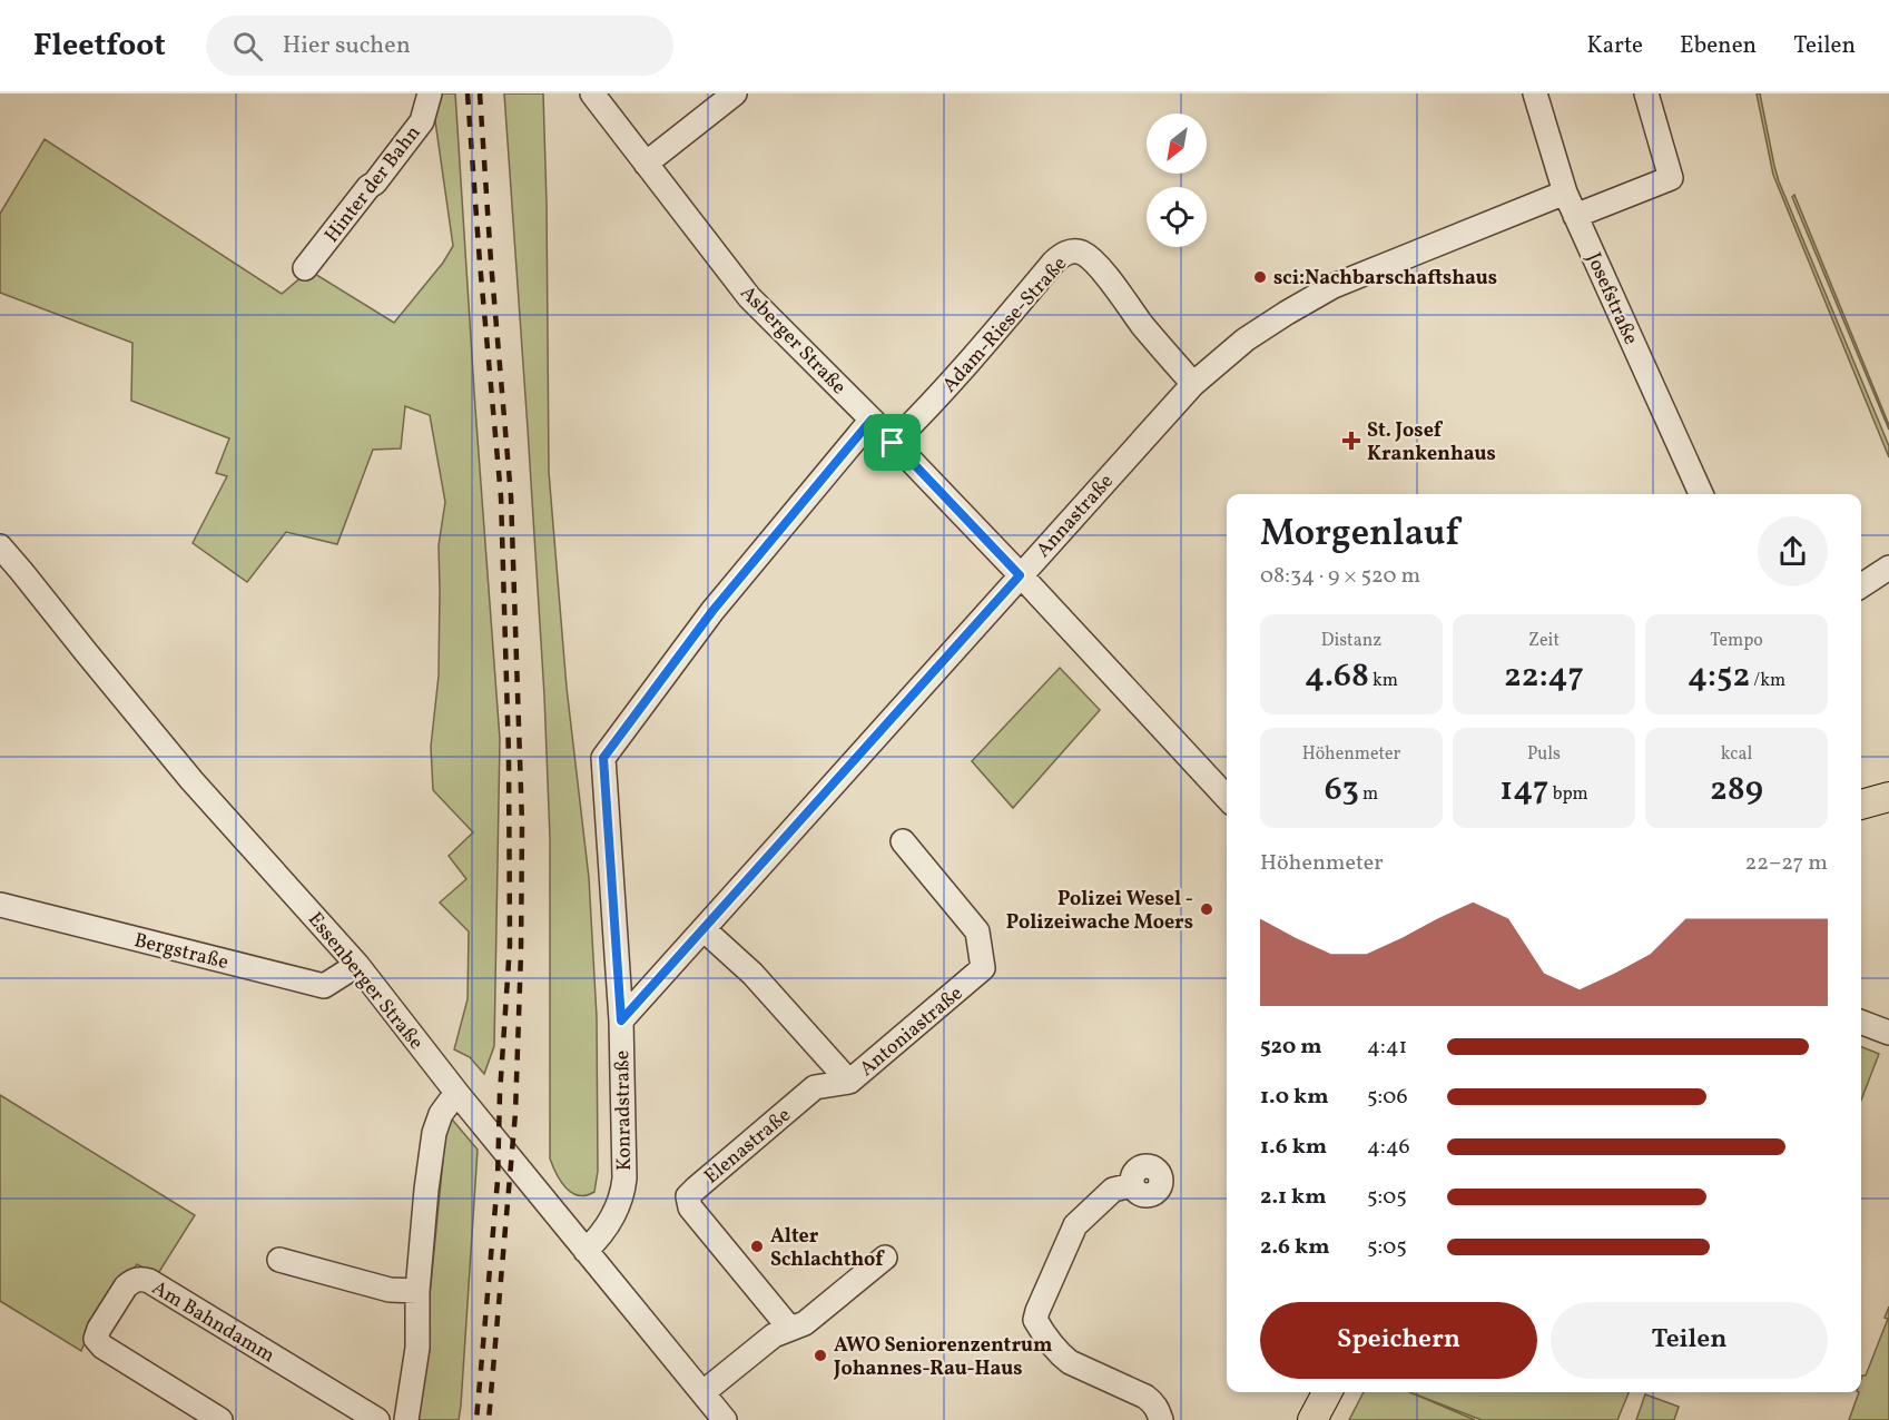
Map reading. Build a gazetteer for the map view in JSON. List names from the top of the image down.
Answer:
{
  "streets": {
    "street": [
      "Hinter der Bahn",
      "Josefstraße",
      "Adam-Riese-Straße",
      "Asberger Straße",
      "Annastraße",
      "Bergstraße",
      "Essenberger Straße",
      "Antoniastraße",
      "Konradstraße",
      "Elenastraße",
      "Am Bahndamm"
    ]
  },
  "crossings": [
    ["Josefstraße", "Annastraße"],
    ["Adam-Riese-Straße", "Asberger Straße"],
    ["Adam-Riese-Straße", "Annastraße"],
    ["Asberger Straße", "Annastraße"],
    ["Asberger Straße", "Konradstraße"],
    ["Annastraße", "Antoniastraße"],
    ["Annastraße", "Konradstraße"],
    ["Bergstraße", "Essenberger Straße"],
    ["Essenberger Straße", "Konradstraße"],
    ["Antoniastraße", "Elenastraße"]
  ],
  "places": {
    "other": [
      "sci:Nachbarschaftshaus",
      "Polizei Wesel - Polizeiwache Moers",
      "Alter Schlachthof",
      "AWO Seniorenzentrum Johannes-Rau-Haus"
    ],
    "health": ["St. Josef Krankenhaus"]
  },
  "north": "bottom left",
  "page": {
    "header": "Fleetfoot",
    "search": "Hier suchen",
    "nav": ["Karte", "Ebenen", "Teilen"],
    "heading": ["Morgenlauf", "08:34 · 9 × 520 m"],
    "stats": [
      ["Distanz", "4.68 km"],
      ["Zeit", "22:47"],
      ["Tempo", "4:52 /km"],
      ["Höhenmeter", "63 m"],
      ["Puls", "147 bpm"],
      ["kcal", "289"]
    ],
    "chart": ["Höhenmeter", "22–27 m"],
    "list": [
      {
        "name": "520 m",
        "note": "4:41"
      },
      {
        "name": "1.0 km",
        "note": "5:06"
      },
      {
        "name": "1.6 km",
        "note": "4:46"
      },
      {
        "name": "2.1 km",
        "note": "5:05"
      },
      {
        "name": "2.6 km",
        "note": "5:05"
      }
    ],
    "buttons": ["Speichern", "Teilen"]
  }
}
